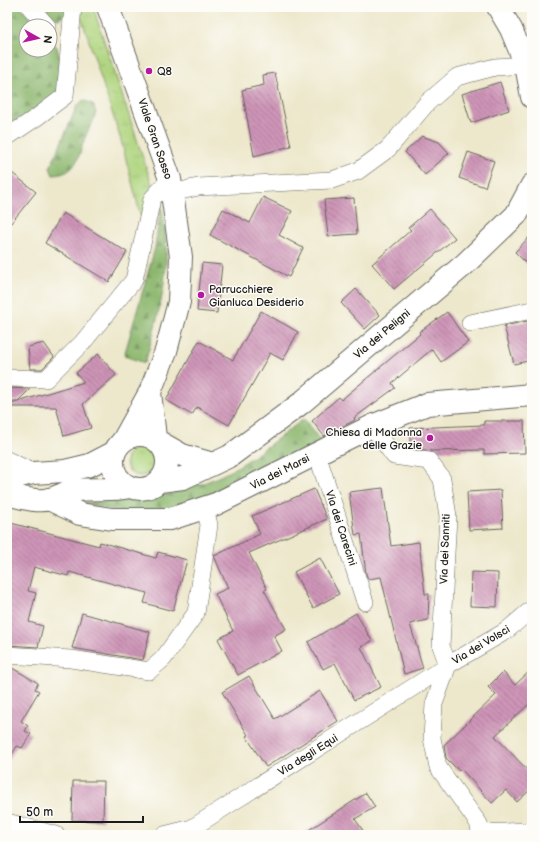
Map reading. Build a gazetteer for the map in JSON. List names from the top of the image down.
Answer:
{
  "streets": {
    "main road": ["Viale Gran Sasso", "Via dei Peligni", "Via dei Marsi"],
    "street": [
      "Via dei Carecini",
      "Via dei Sanniti",
      "Via dei Volsci",
      "Via degli Equi"
    ]
  },
  "crossings": [
    ["Viale Gran Sasso", "Via dei Peligni"],
    ["Via dei Marsi", "Via dei Carecini"],
    ["Via dei Marsi", "Via dei Sanniti"],
    ["Via dei Sanniti", "Via dei Volsci"],
    ["Via dei Sanniti", "Via degli Equi"],
    ["Via dei Volsci", "Via degli Equi"]
  ],
  "places": ["Q8", "Parrucchiere Gianluca Desiderio", "Chiesa di Madonna delle Grazie"],
  "scale_bar": "50 m",
  "north": "right"
}
